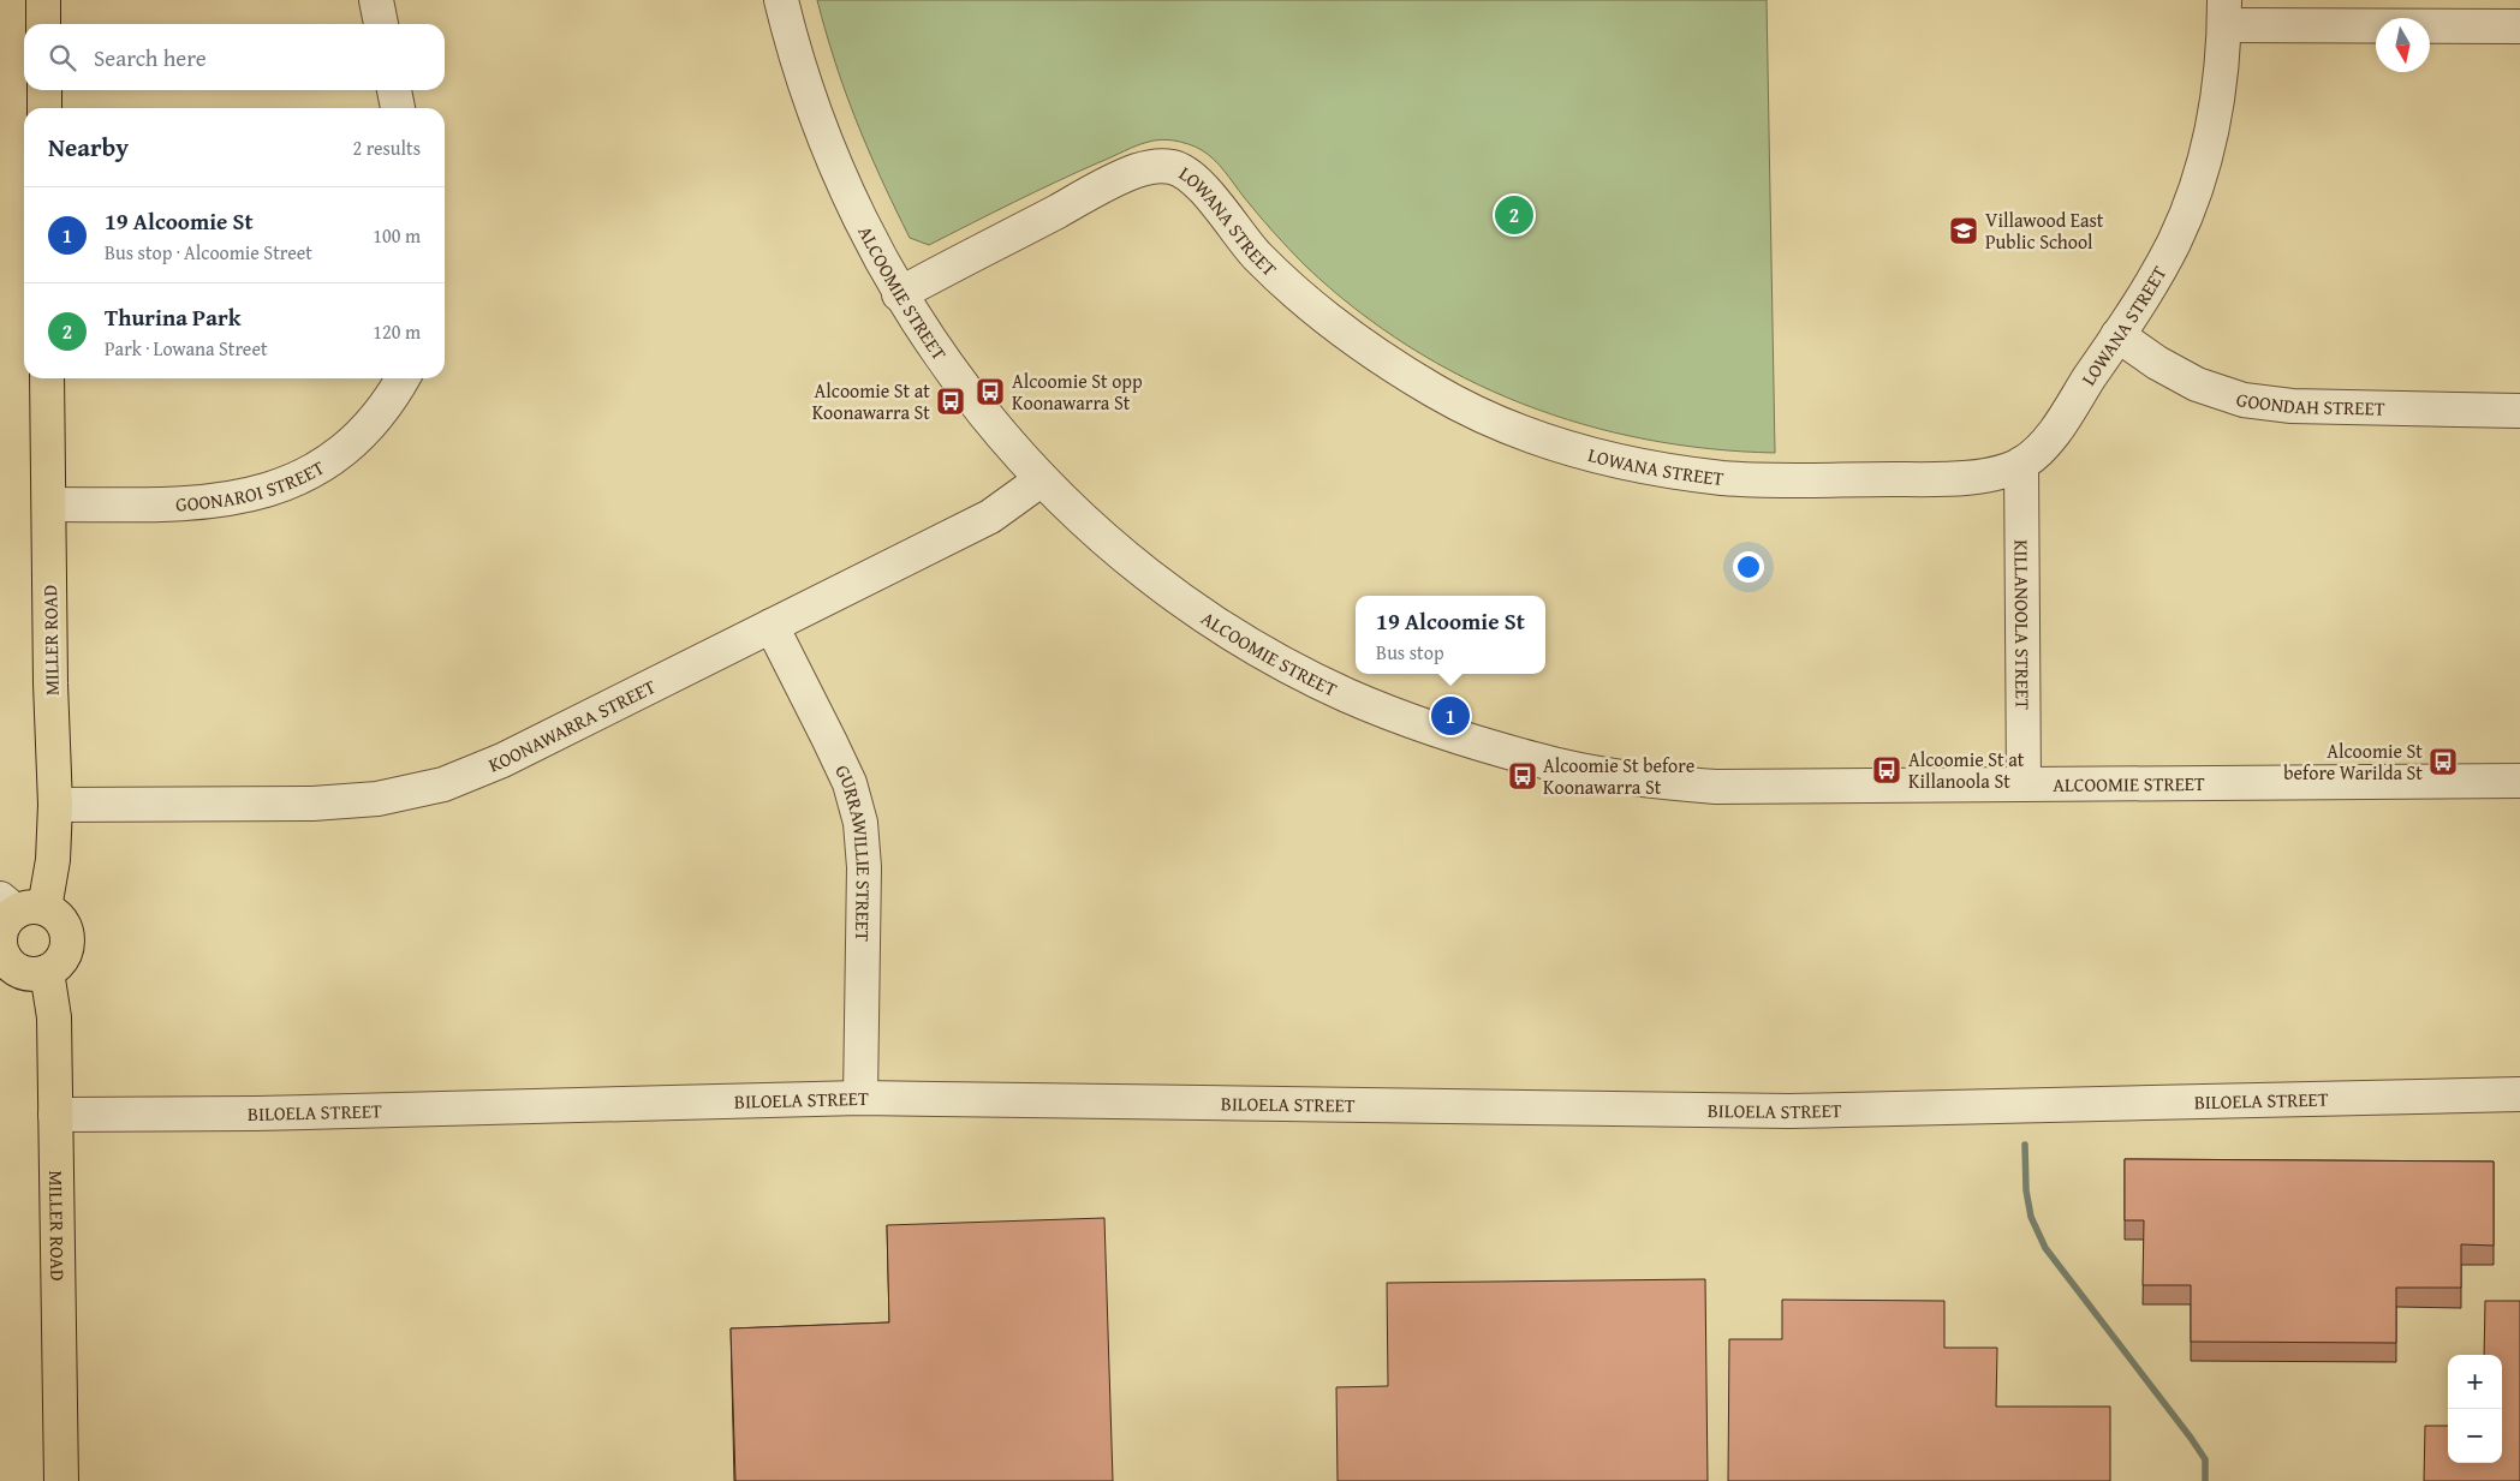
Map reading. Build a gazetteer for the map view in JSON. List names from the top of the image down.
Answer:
{
  "streets": {
    "main road": ["MILLER ROAD"],
    "street": [
      "LOWANA STREET",
      "ALCOOMIE STREET",
      "GOONDAH STREET",
      "GOONAROI STREET",
      "KILLANOOLA STREET",
      "KOONAWARRA STREET",
      "GURRAWILLIE STREET",
      "BILOELA STREET"
    ]
  },
  "crossings": [
    ["LOWANA STREET", "ALCOOMIE STREET"],
    ["LOWANA STREET", "GOONDAH STREET"],
    ["LOWANA STREET", "KILLANOOLA STREET"],
    ["ALCOOMIE STREET", "KILLANOOLA STREET"],
    ["ALCOOMIE STREET", "KOONAWARRA STREET"],
    ["GOONAROI STREET", "MILLER ROAD"],
    ["MILLER ROAD", "KOONAWARRA STREET"],
    ["MILLER ROAD", "BILOELA STREET"],
    ["KOONAWARRA STREET", "GURRAWILLIE STREET"],
    ["GURRAWILLIE STREET", "BILOELA STREET"]
  ],
  "places": {
    "school or university": ["Villawood East Public School"],
    "bus stop": [
      "Alcoomie St opp Koonawarra St",
      "Alcoomie St at Koonawarra St",
      "Alcoomie St before Warilda St",
      "Alcoomie St at Killanoola St",
      "Alcoomie St before Koonawarra St"
    ]
  },
  "north": "bottom",
  "page": {
    "search": "Search here",
    "heading": ["Nearby", "2 results"],
    "list": [
      {
        "mark": "1",
        "name": "19 Alcoomie St",
        "note": "Bus stop · Alcoomie Street",
        "value": "100 m"
      },
      {
        "mark": "2",
        "name": "Thurina Park",
        "note": "Park · Lowana Street",
        "value": "120 m"
      }
    ],
    "pins": ["2", "1"],
    "popup": ["19 Alcoomie St", "Bus stop"],
    "map_buttons": ["+", "−"]
  }
}
